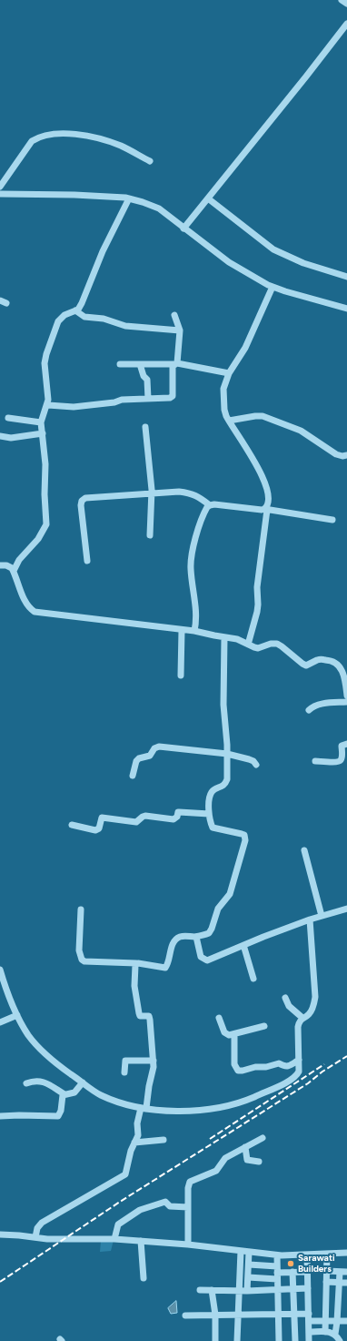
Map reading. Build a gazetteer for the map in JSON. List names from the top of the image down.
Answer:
{
  "places": ["Sarawati Builders"]
}
